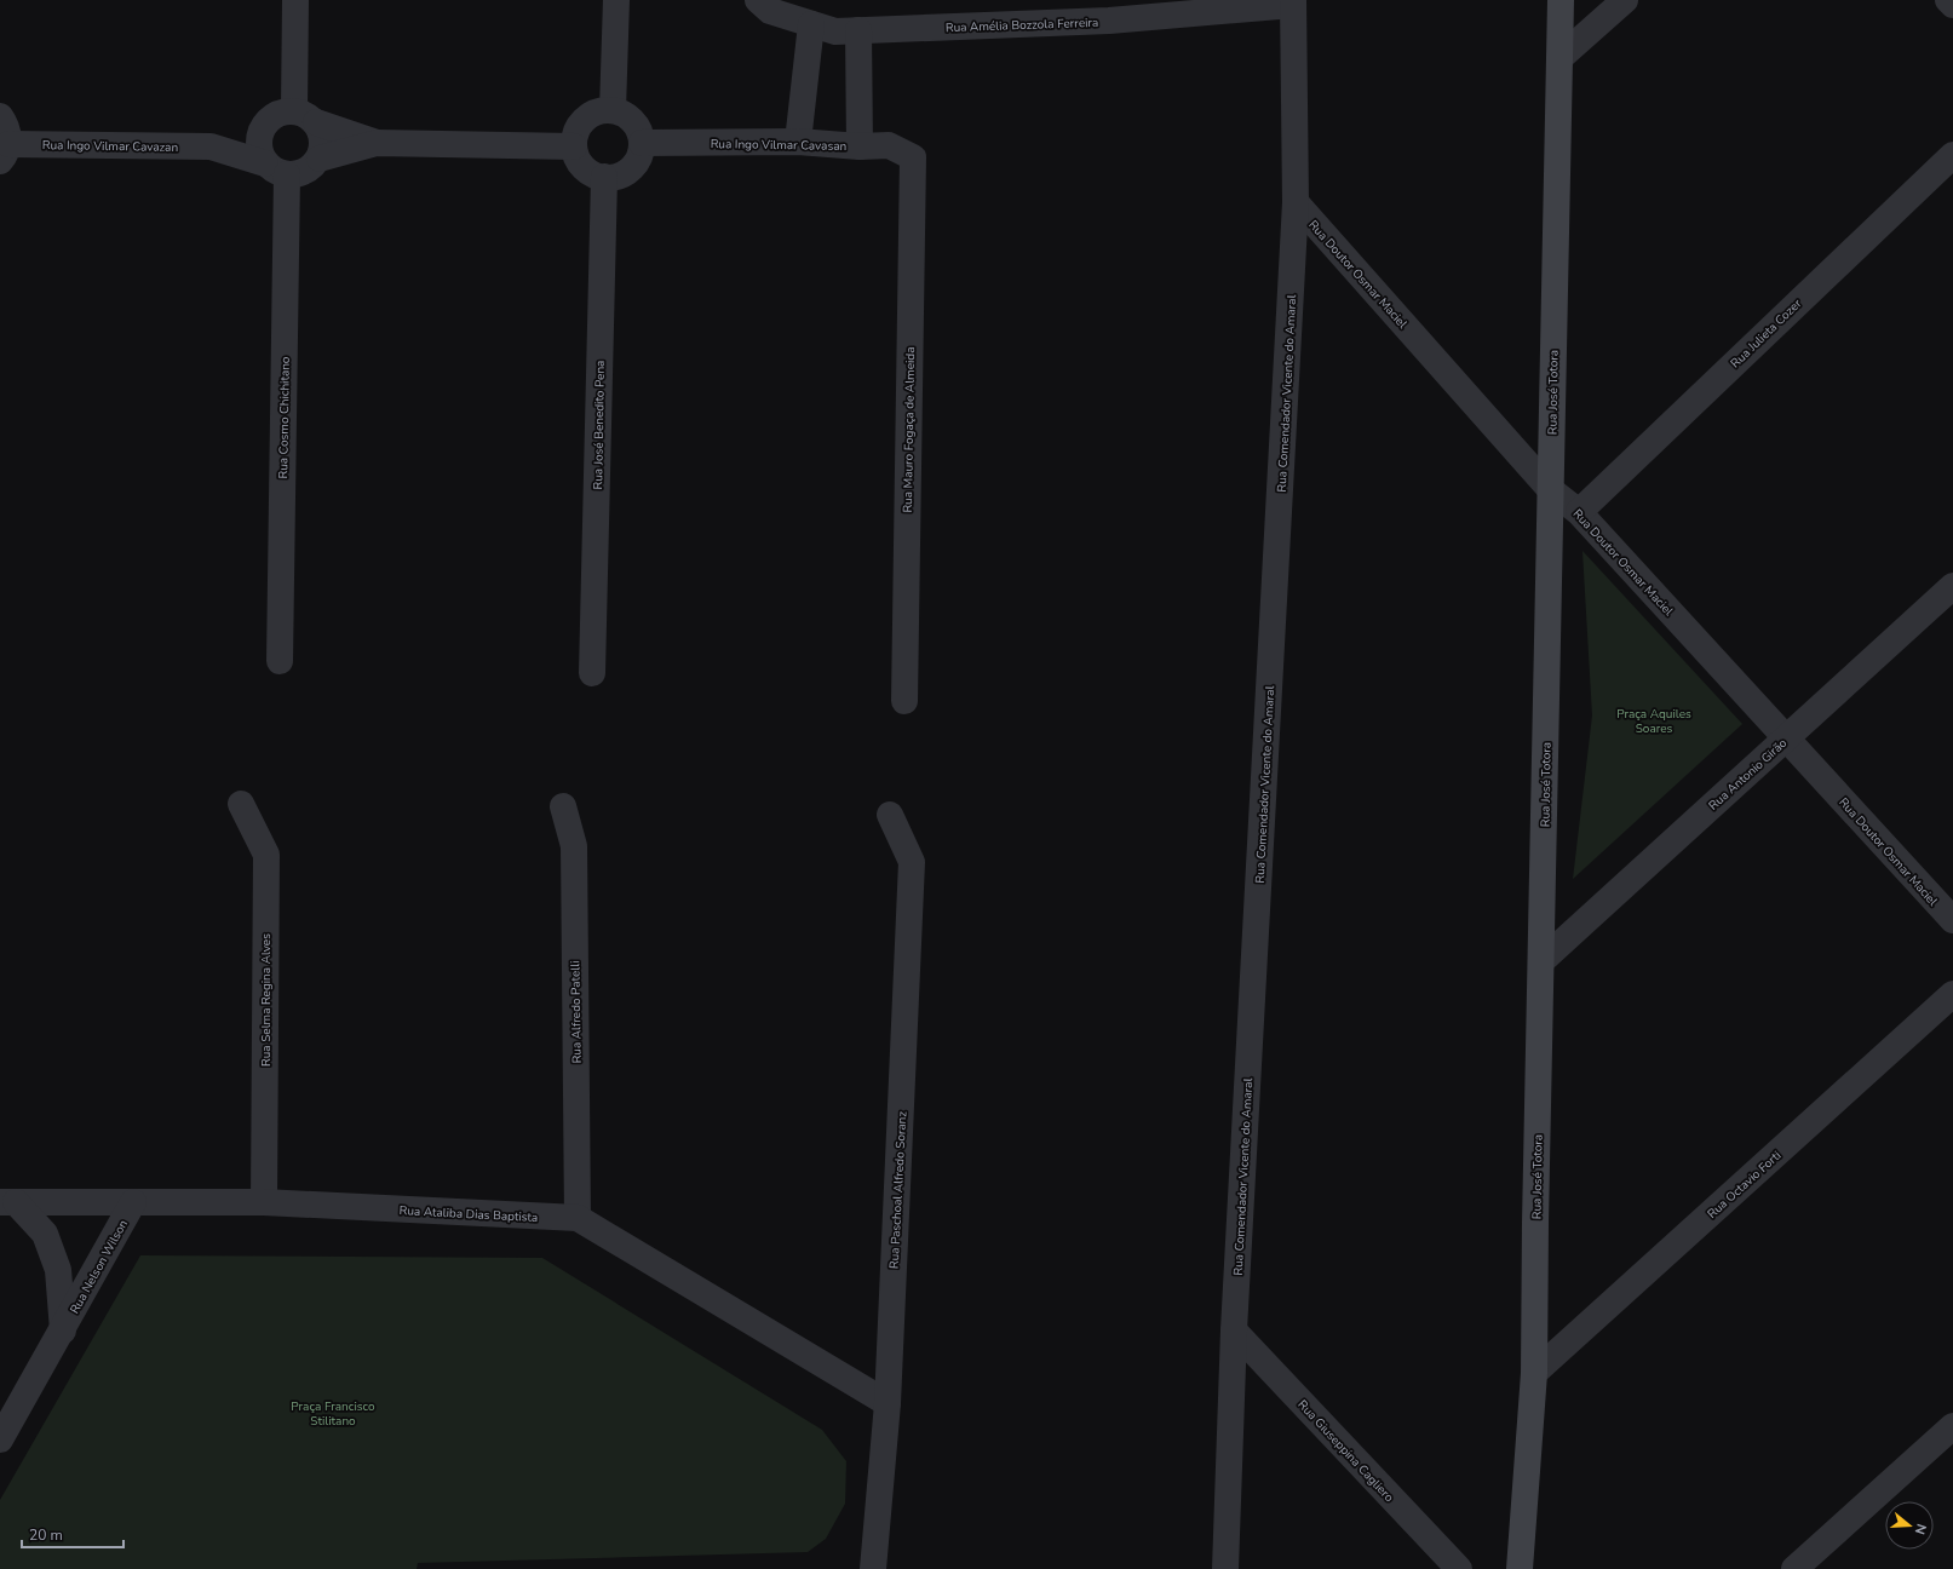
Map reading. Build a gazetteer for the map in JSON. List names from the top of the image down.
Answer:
{
  "streets": {
    "main road": ["Rua José Totora"],
    "street": [
      "Rua Amélia Bozzola Ferreira",
      "Rua Ingo Vilmar Cavasan",
      "Rua Ingo Vilmar Cavazan",
      "Rua Doutor Osmar Maciel",
      "Rua Julieta Cozer",
      "Rua Comendador Vicente do Amaral",
      "Rua Cosmo Chichitano",
      "Rua José Benedito Pena",
      "Rua Mauro Fogaça de Almeida",
      "Rua Antonio Girão",
      "Rua Selma Regina Alves",
      "Rua Alfredo Patelli",
      "Rua Octavio Forti",
      "Rua Paschoal Alfredo Soranz",
      "Rua Ataliba Dias Baptista",
      "Rua Nelson Wilson",
      "Rua Giuseppina Cagliero"
    ]
  },
  "crossings": [
    ["Rua Amélia Bozzola Ferreira", "Rua Comendador Vicente do Amaral"],
    ["Rua Ingo Vilmar Cavasan", "Rua José Benedito Pena"],
    ["Rua Ingo Vilmar Cavasan", "Rua Mauro Fogaça de Almeida"],
    ["Rua Doutor Osmar Maciel", "Rua Julieta Cozer"],
    ["Rua Doutor Osmar Maciel", "Rua José Totora"],
    ["Rua Doutor Osmar Maciel", "Rua Comendador Vicente do Amaral"],
    ["Rua Doutor Osmar Maciel", "Rua Antonio Girão"],
    ["Rua José Totora", "Rua Antonio Girão"],
    ["Rua José Totora", "Rua Octavio Forti"],
    ["Rua Comendador Vicente do Amaral", "Rua Giuseppina Cagliero"],
    ["Rua Selma Regina Alves", "Rua Ataliba Dias Baptista"],
    ["Rua Alfredo Patelli", "Rua Ataliba Dias Baptista"],
    ["Rua Paschoal Alfredo Soranz", "Rua Ataliba Dias Baptista"],
    ["Rua Ataliba Dias Baptista", "Rua Nelson Wilson"]
  ],
  "parks": ["Praça Aquiles Soares", "Praça Francisco Stilitano"],
  "scale_bar": "20 m",
  "north": "right"
}
